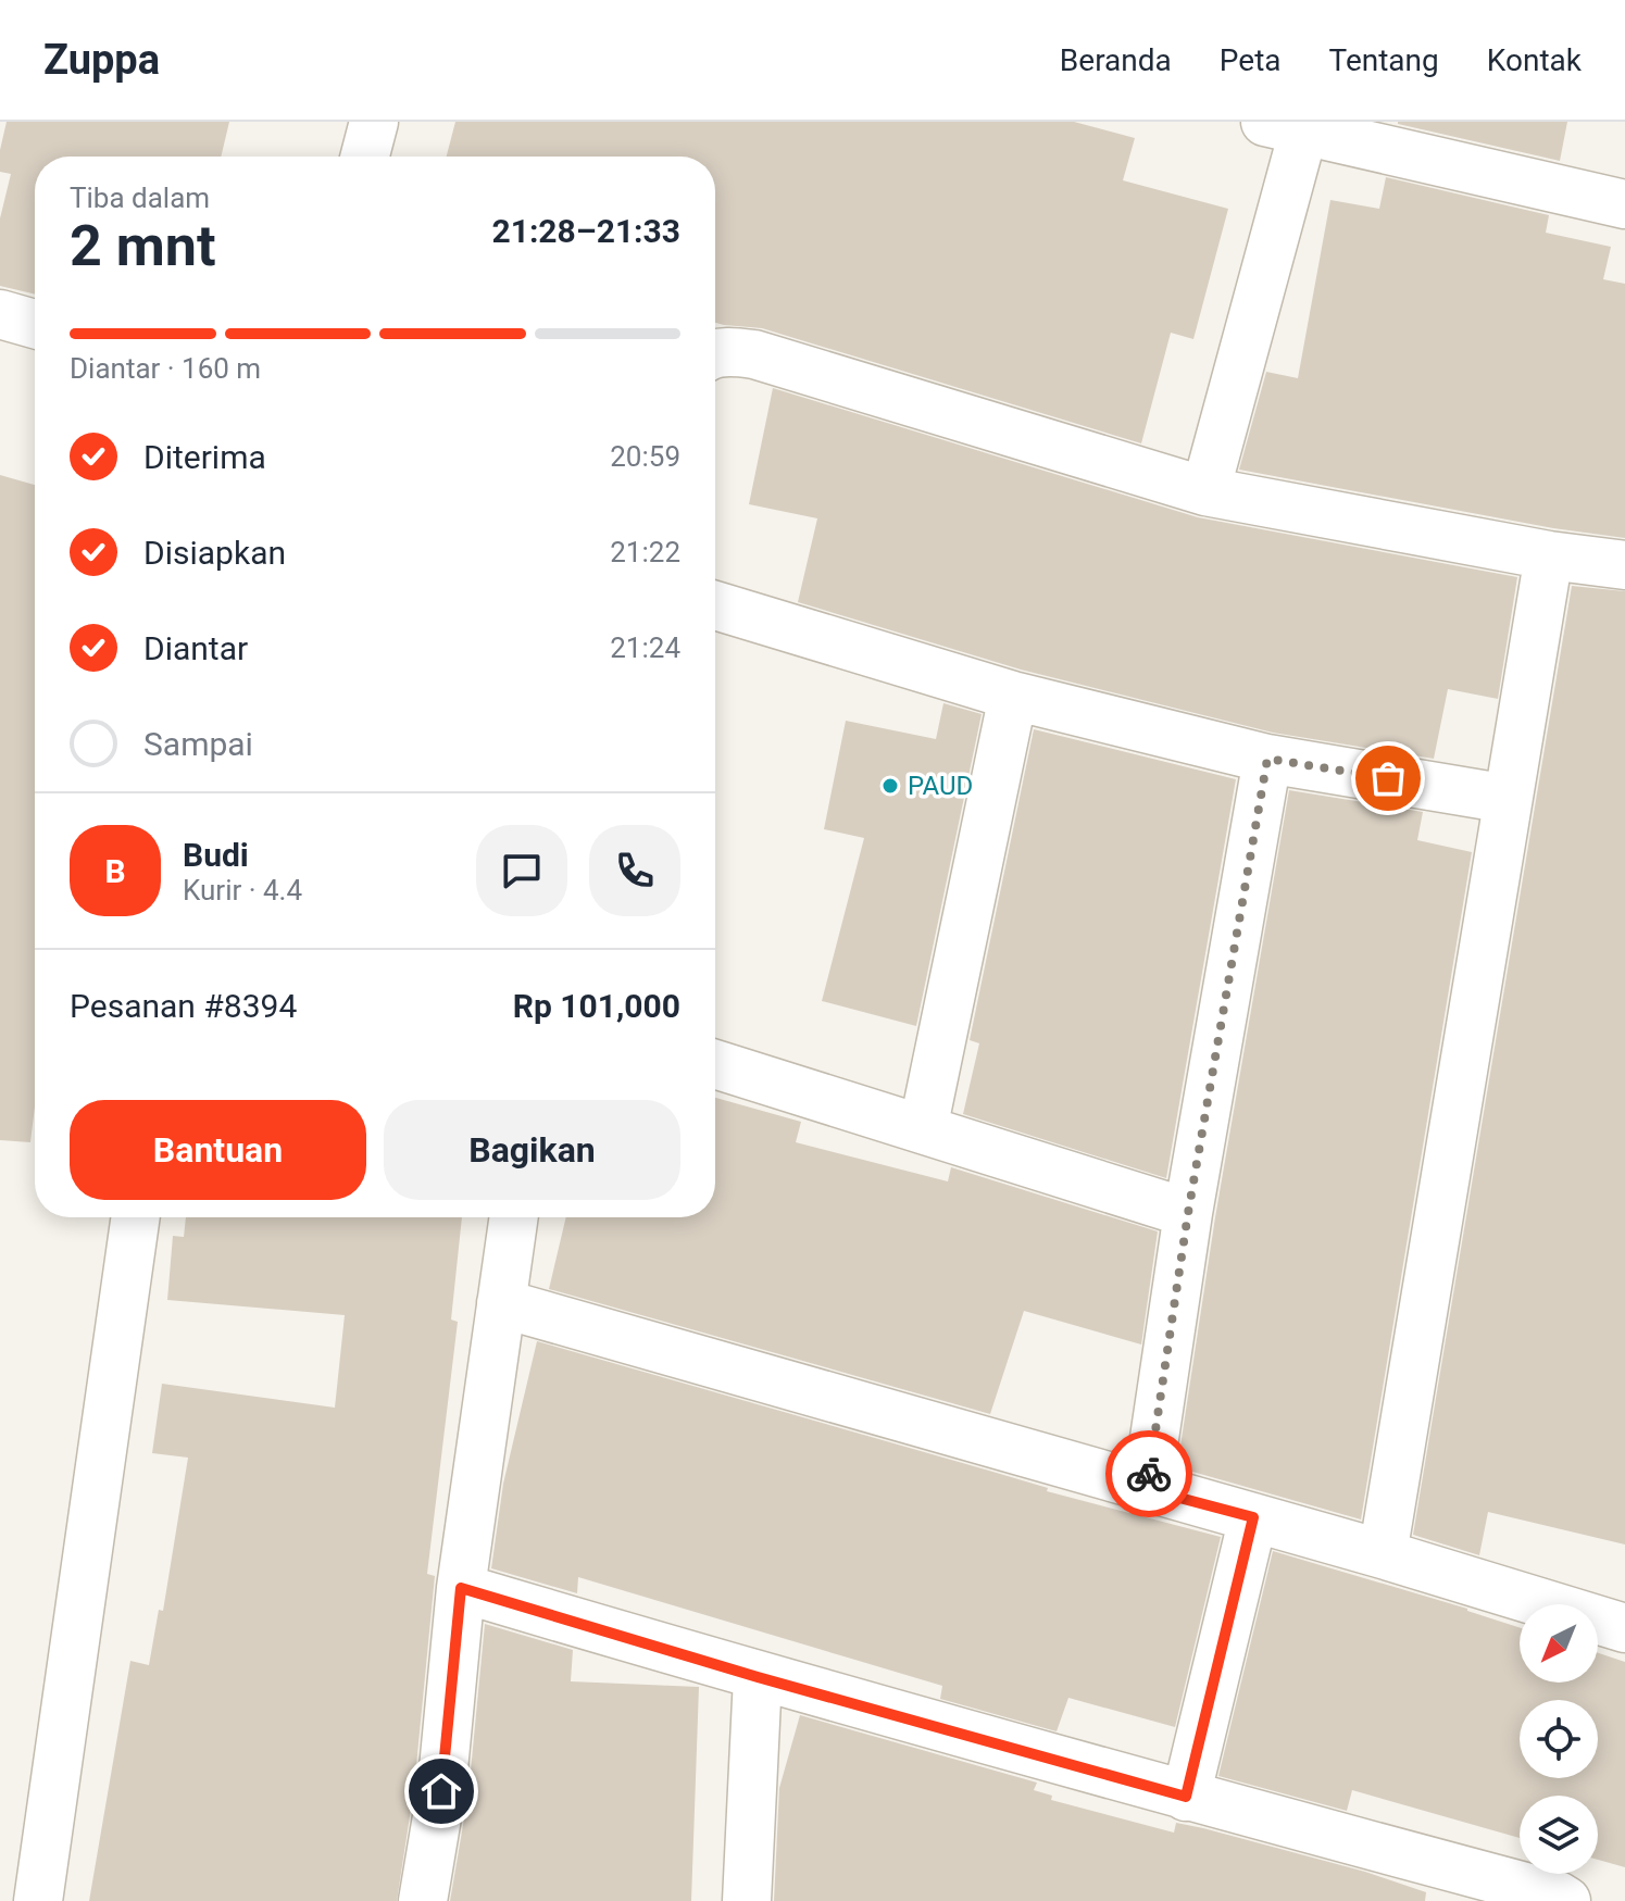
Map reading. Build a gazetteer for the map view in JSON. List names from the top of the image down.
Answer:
{
  "places": ["PAUD"],
  "north": "bottom left",
  "page": {
    "header": "Zuppa",
    "nav": [
      "Beranda",
      "Peta",
      "Tentang",
      "Kontak"
    ],
    "heading": ["2 mnt", "Tiba dalam", "21:28–21:33"],
    "panel": [
      "Budi",
      "Kurir · 4.4",
      "Pesanan #8394",
      "Rp 101,000"
    ],
    "bar": "Diantar · 160 m",
    "list": [
      ["Diterima", "20:59"],
      ["Disiapkan", "21:22"],
      ["Diantar", "21:24"],
      "Sampai"
    ],
    "round": "B",
    "buttons": ["Bantuan", "Bagikan"]
  }
}
